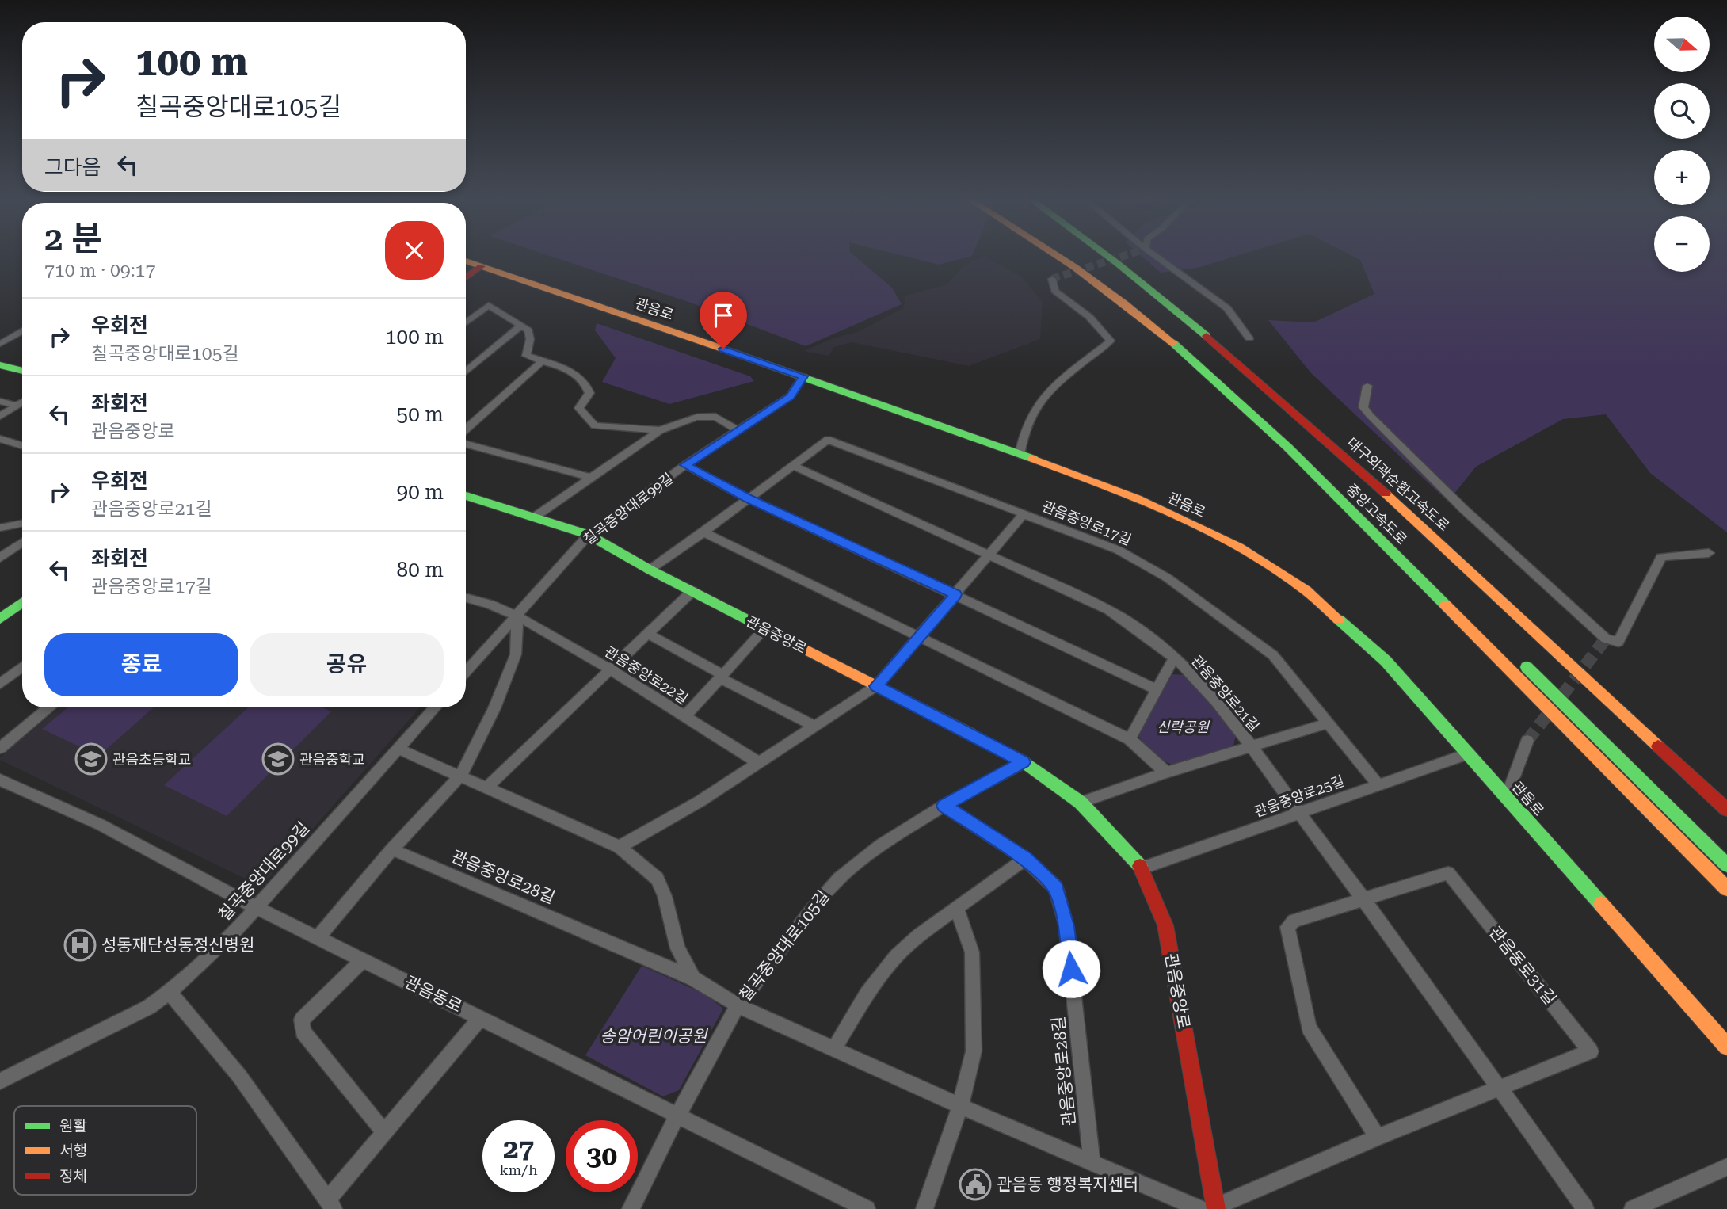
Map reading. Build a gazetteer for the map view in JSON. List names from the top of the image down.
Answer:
{
  "streets": {
    "main road": [
      "관음로",
      "대구외곽순환고속도로",
      "중앙고속도로",
      "관음중앙로"
    ],
    "street": [
      "칠곡중앙대로99길",
      "관음중앙로17길",
      "관음중앙로22길",
      "관음중앙로21길",
      "관음중앙로25길",
      "관음중앙로28길",
      "칠곡중앙대로105길",
      "관음동로31길",
      "관음동로"
    ]
  },
  "crossings": [
    ["관음로", "칠곡중앙대로99길"],
    ["관음로", "관음중앙로25길"],
    ["칠곡중앙대로99길", "관음중앙로"],
    ["칠곡중앙대로99길", "관음중앙로22길"],
    ["칠곡중앙대로99길", "관음동로"],
    ["관음중앙로17길", "관음중앙로"],
    ["관음중앙로17길", "관음중앙로25길"],
    ["관음중앙로", "관음중앙로25길"],
    ["관음중앙로", "관음중앙로28길"],
    ["관음중앙로", "칠곡중앙대로105길"],
    ["관음중앙로21길", "관음중앙로25길"],
    ["관음중앙로28길", "칠곡중앙대로105길"],
    ["칠곡중앙대로105길", "관음동로"]
  ],
  "parks": ["신락공원", "송암어린이공원"],
  "places": {
    "school or university": ["관음초등학교", "관음중학교"],
    "hospital": ["성동재단성동정신병원"],
    "public building": ["관음동 행정복지센터"]
  },
  "legend": ["원활", "서행", "정체"],
  "north": "right",
  "page": {
    "map_buttons": ["+", "−"],
    "turn": ["100 m", "칠곡중앙대로105길"],
    "then": "그다음",
    "heading": ["2 분", "710 m · 09:17"],
    "list": [
      {
        "name": "우회전",
        "note": "칠곡중앙대로105길",
        "value": "100 m"
      },
      {
        "name": "좌회전",
        "note": "관음중앙로",
        "value": "50 m"
      },
      {
        "name": "우회전",
        "note": "관음중앙로21길",
        "value": "90 m"
      },
      {
        "name": "좌회전",
        "note": "관음중앙로17길",
        "value": "80 m"
      }
    ],
    "buttons": ["종료", "공유"],
    "speed": "27 km/h",
    "limit": "30"
  }
}
